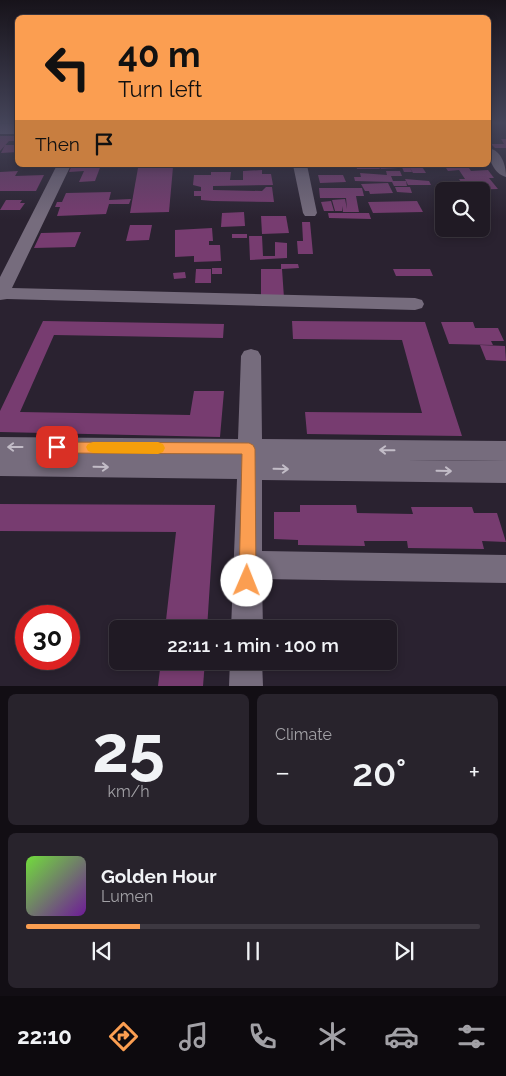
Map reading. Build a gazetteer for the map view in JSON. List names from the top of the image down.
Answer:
{
  "page": {
    "turn": ["40 m", "Turn left"],
    "then": "Then",
    "limit": "30",
    "trip": "22:11 · 1 min · 100 m",
    "tile": [
      ["25", "km/h"],
      "Climate"
    ],
    "heat": ["−", "20°", "+"],
    "song": ["Golden Hour", "Lumen"],
    "tabs": "22:10"
  }
}
